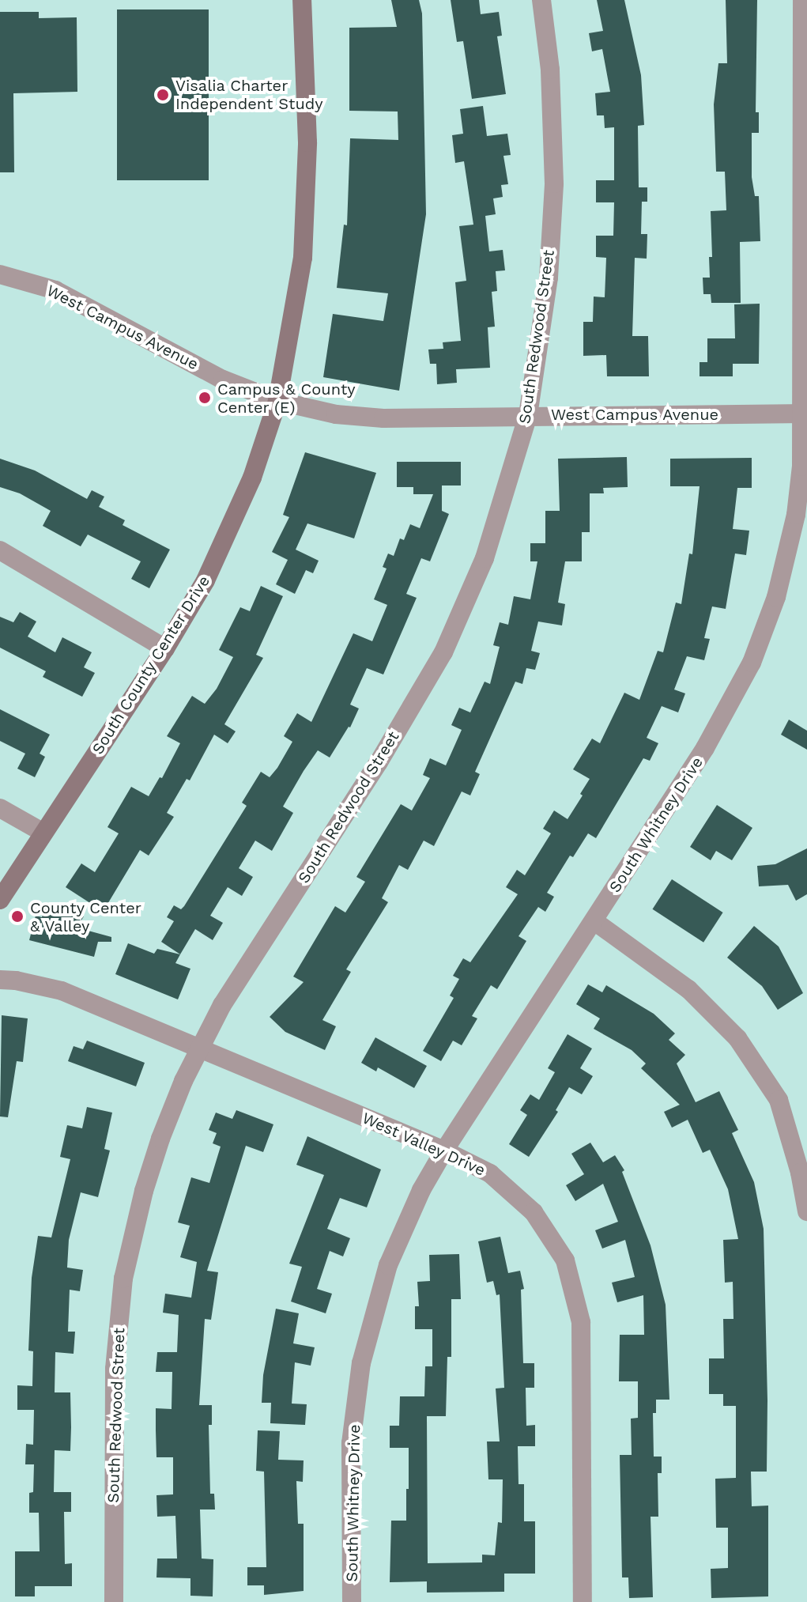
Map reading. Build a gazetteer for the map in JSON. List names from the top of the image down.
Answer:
{
  "streets": {
    "street": [
      "West Campus Avenue",
      "South Redwood Street",
      "South County Center Drive",
      "South Whitney Drive",
      "West Valley Drive"
    ]
  },
  "crossings": [
    ["West Campus Avenue", "South Redwood Street"],
    ["West Campus Avenue", "South County Center Drive"],
    ["West Campus Avenue", "South Whitney Drive"],
    ["South Redwood Street", "West Valley Drive"],
    ["South Whitney Drive", "West Valley Drive"]
  ],
  "places": ["Visalia Charter Independent Study", "Campus & County Center (E)", "County Center & Valley"]
}
